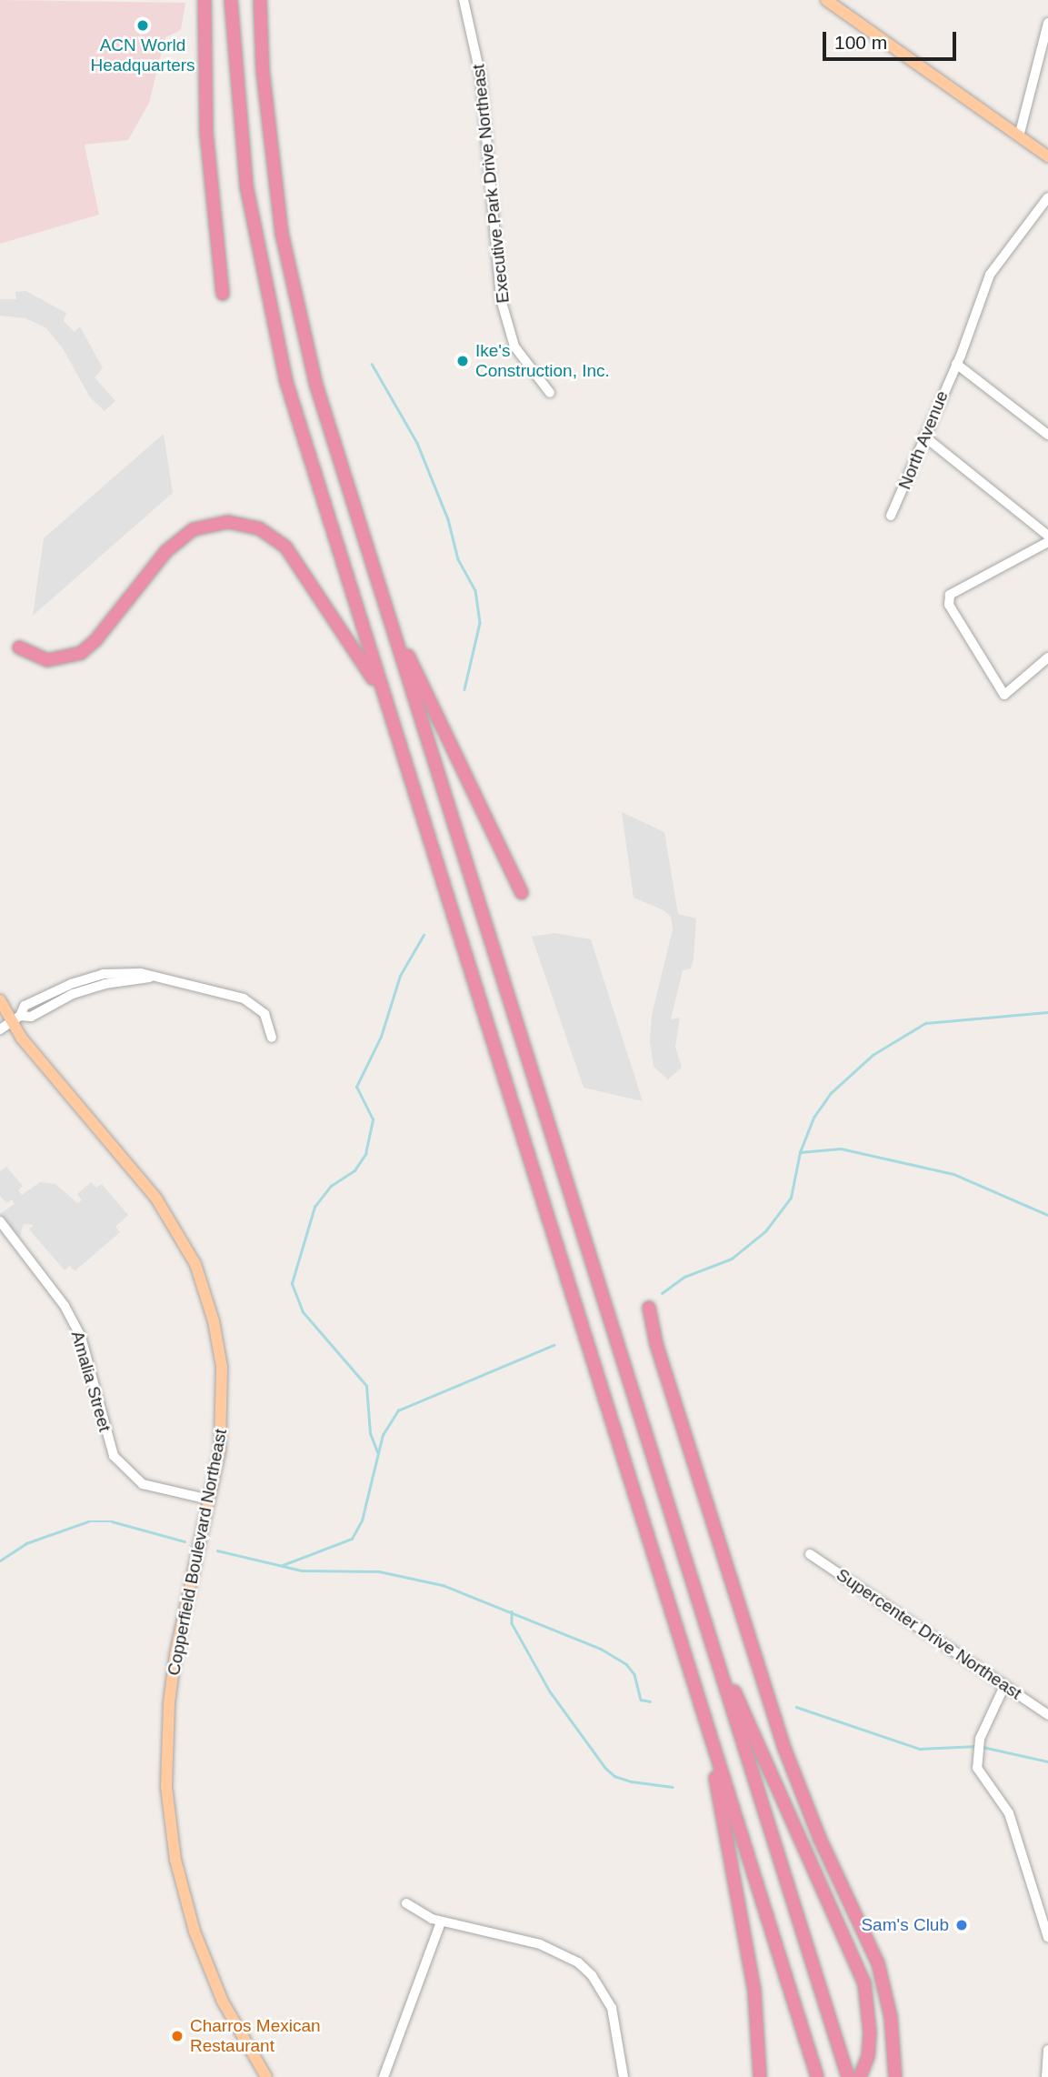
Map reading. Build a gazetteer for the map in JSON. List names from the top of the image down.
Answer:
{
  "streets": {
    "main road": ["Copperfield Boulevard Northeast"],
    "street": [
      "Executive Park Drive Northeast",
      "North Avenue",
      "Amalia Street",
      "Supercenter Drive Northeast"
    ]
  },
  "crossings": [
    ["Amalia Street", "Copperfield Boulevard Northeast"]
  ],
  "places": [
    "ACN World Headquarters",
    "Ike's Construction, Inc.",
    "Sam's Club",
    "Charros Mexican Restaurant"
  ],
  "scale_bar": "100 m"
}
